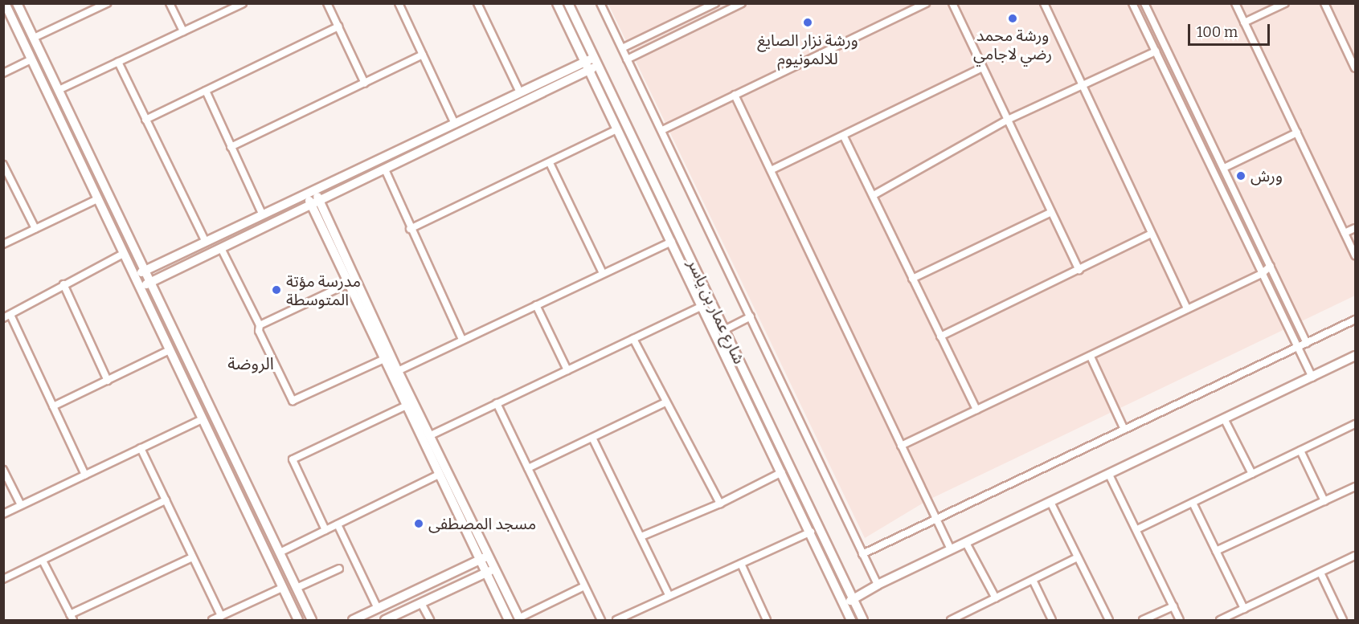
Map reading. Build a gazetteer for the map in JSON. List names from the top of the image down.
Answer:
{
  "streets": {
    "street": ["شارع عمار بن ياسر"]
  },
  "districts": ["الروضة"],
  "places": [
    "ورشة محمد رضي لاجامي",
    "ورشة نزار الصايغ للالمونيوم",
    "ورش",
    "مدرسة مؤتة المتوسطة",
    "مسجد المصطفى"
  ],
  "scale_bar": "100 m"
}
